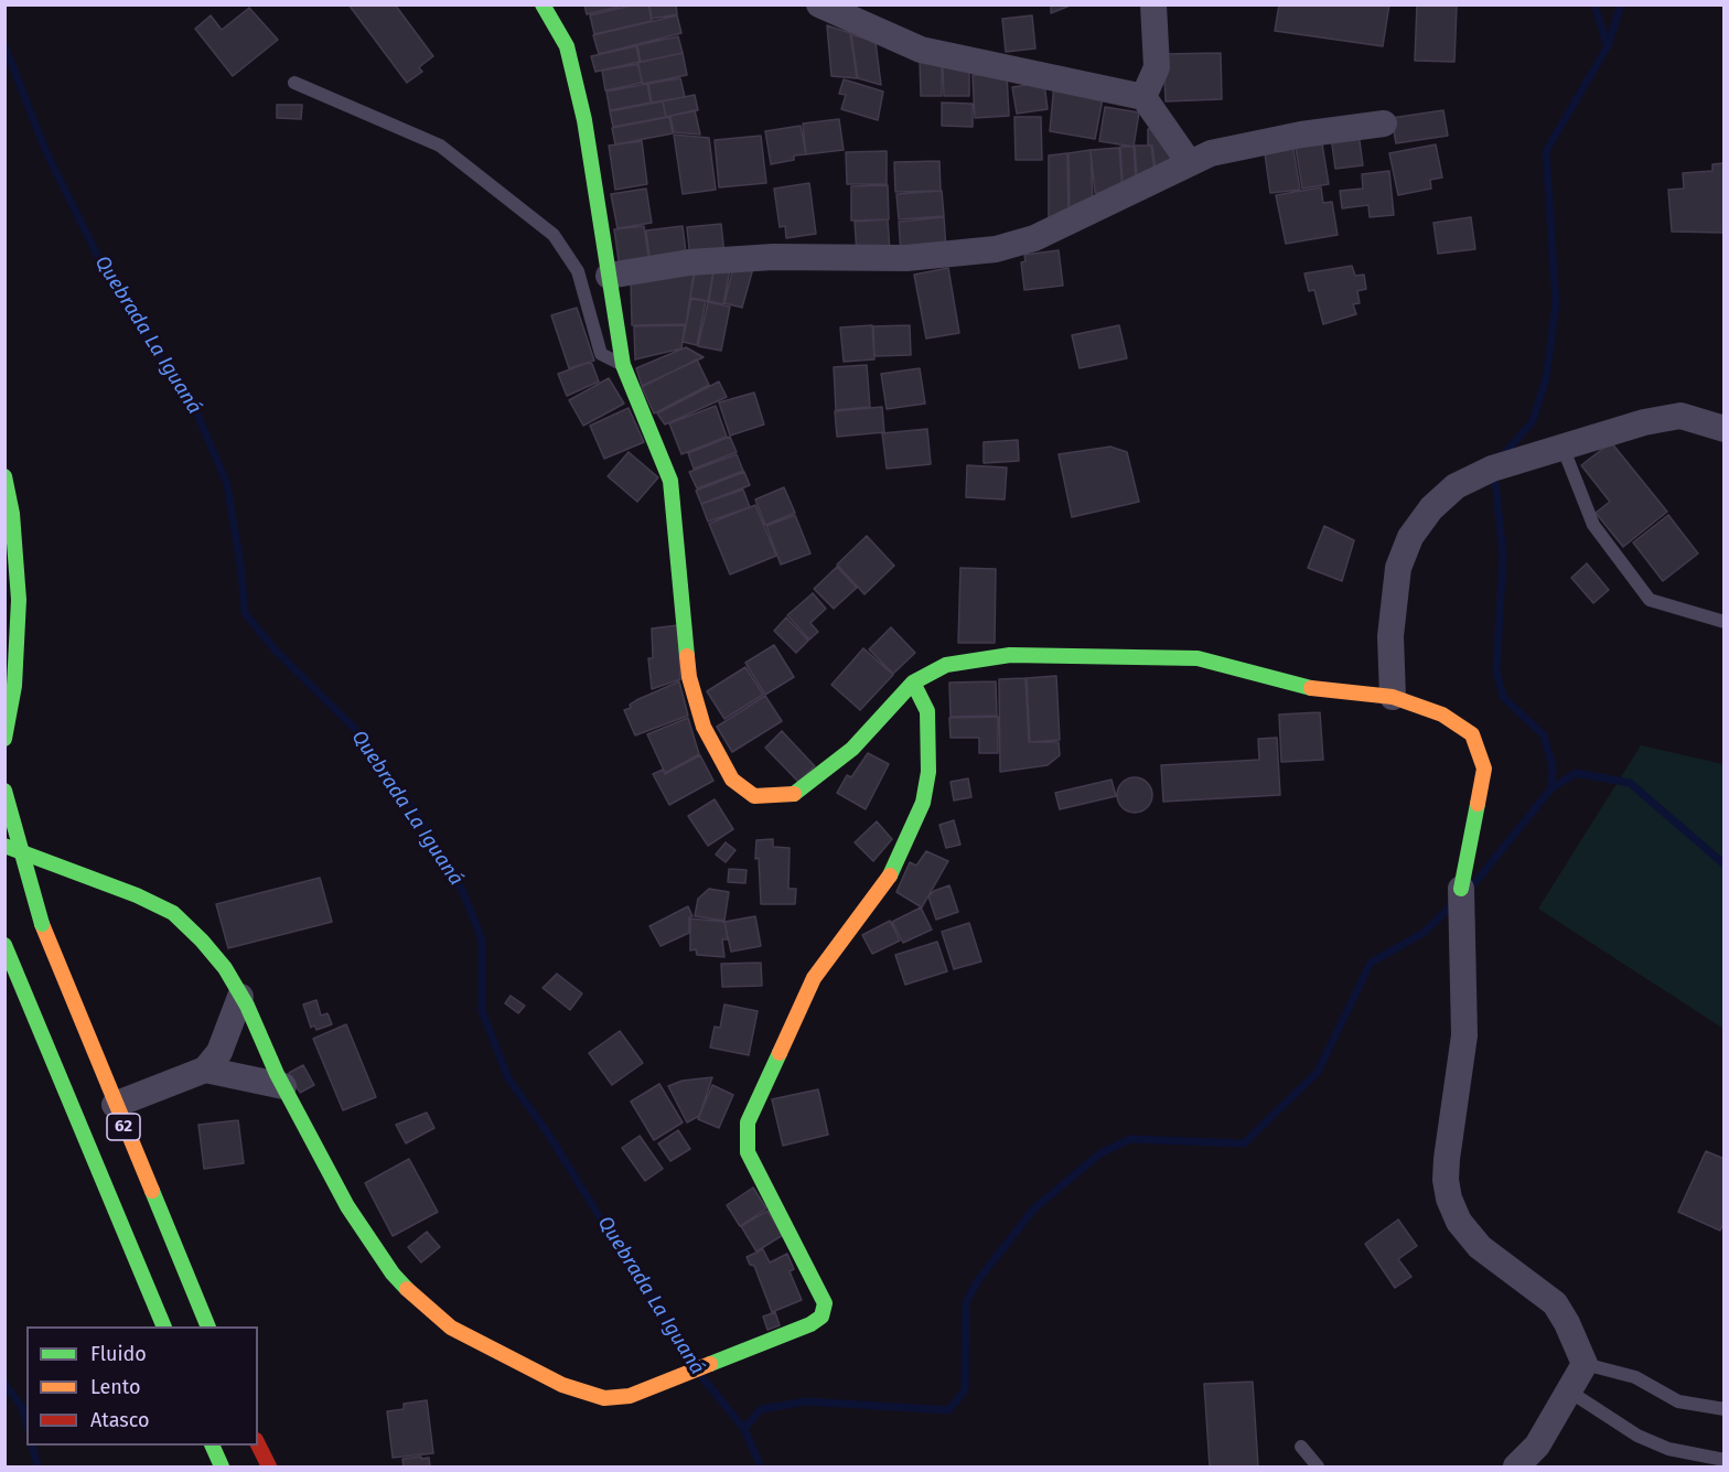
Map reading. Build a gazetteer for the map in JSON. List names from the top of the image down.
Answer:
{
  "streets": {
    "main road": ["62"]
  },
  "water": ["Quebrada La Iguaná"],
  "legend": ["Fluido", "Lento", "Atasco"]
}
